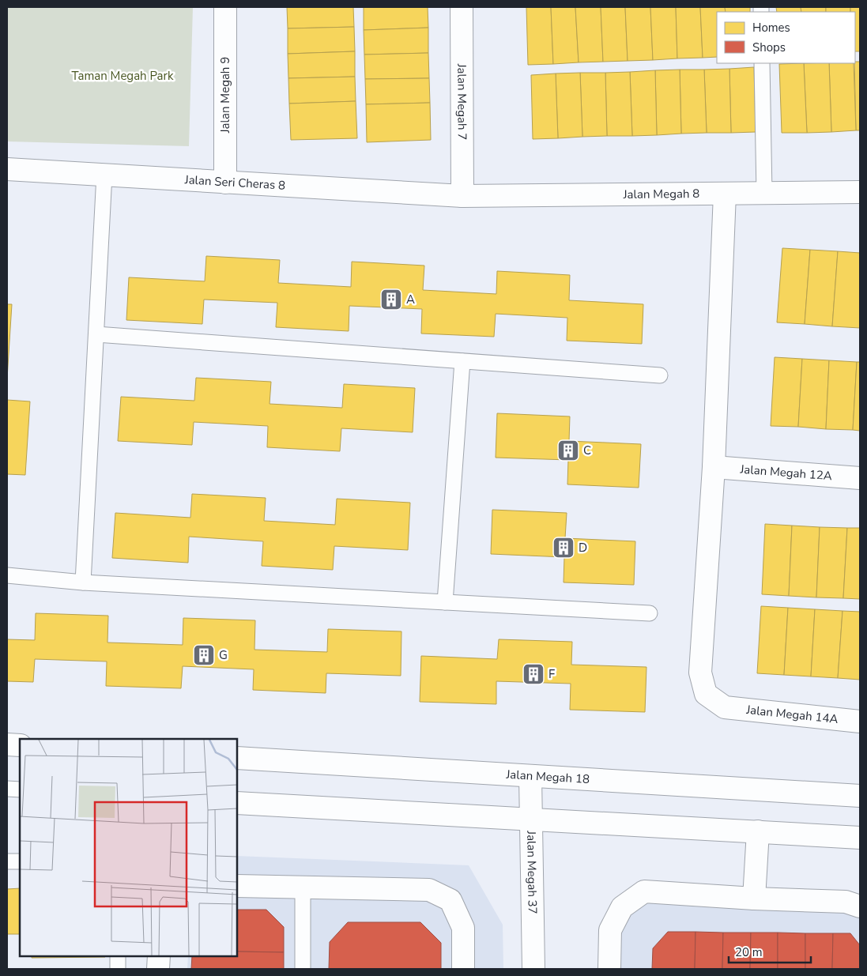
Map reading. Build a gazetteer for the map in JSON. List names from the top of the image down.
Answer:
{
  "streets": {
    "street": [
      "Jalan Megah 9",
      "Jalan Megah 7",
      "Jalan Seri Cheras 8",
      "Jalan Megah 8",
      "Jalan Megah 12A",
      "Jalan Megah 14A",
      "Jalan Megah 18",
      "Jalan Megah 37"
    ]
  },
  "crossings": [
    ["Jalan Megah 9", "Jalan Seri Cheras 8"],
    ["Jalan Megah 7", "Jalan Seri Cheras 8"],
    ["Jalan Megah 7", "Jalan Megah 8"],
    ["Jalan Seri Cheras 8", "Jalan Megah 8"],
    ["Jalan Megah 12A", "Jalan Megah 14A"],
    ["Jalan Megah 18", "Jalan Megah 37"]
  ],
  "parks": ["Taman Megah Park"],
  "places": {
    "building": [
      "A",
      "C",
      "D",
      "G",
      "F"
    ]
  },
  "legend": ["Homes", "Shops"],
  "scale_bar": "20 m"
}
